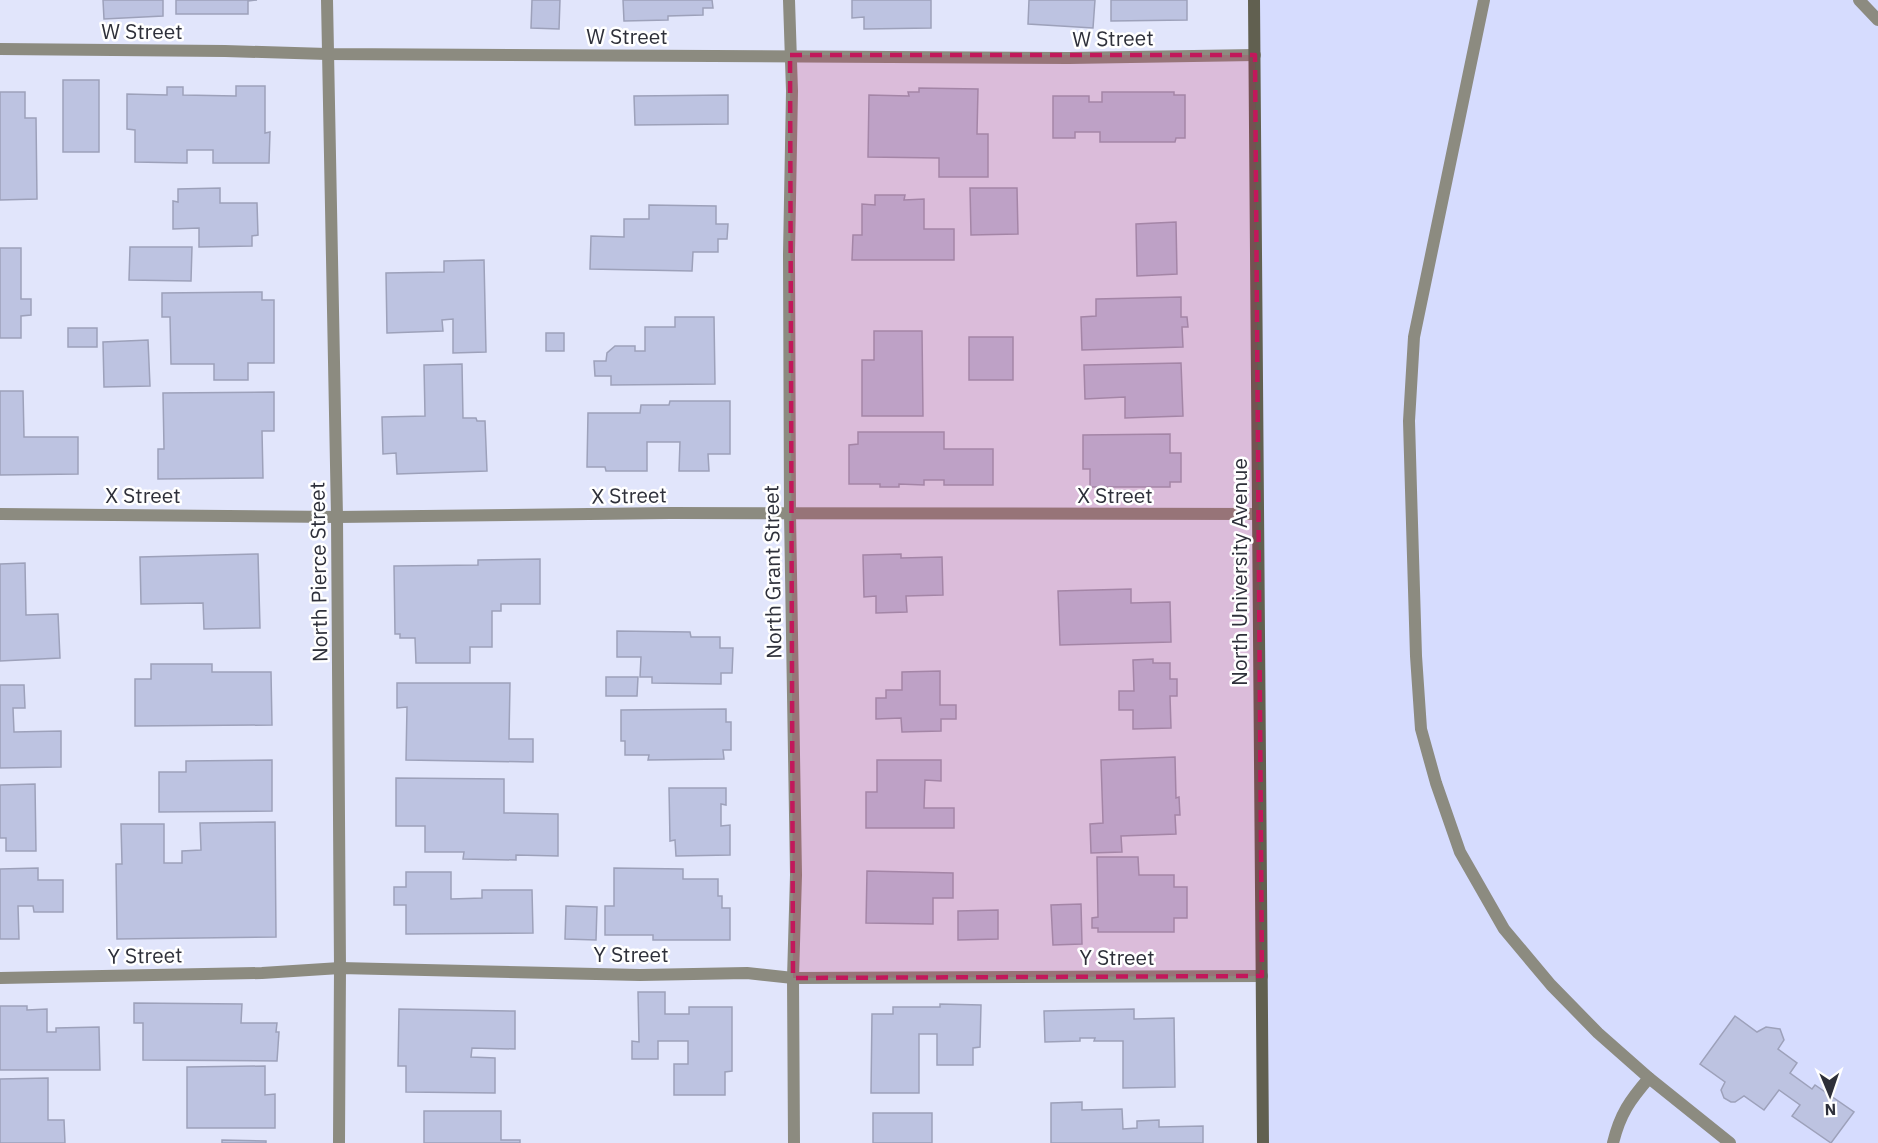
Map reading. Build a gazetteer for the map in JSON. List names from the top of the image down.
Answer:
{
  "streets": {
    "street": [
      "W Street",
      "X Street",
      "North Pierce Street",
      "North Grant Street",
      "North University Avenue",
      "Y Street"
    ]
  },
  "crossings": [
    ["W Street", "North Pierce Street"],
    ["W Street", "North Grant Street"],
    ["W Street", "North University Avenue"],
    ["X Street", "North Pierce Street"],
    ["X Street", "North Grant Street"],
    ["X Street", "North University Avenue"],
    ["North Pierce Street", "Y Street"],
    ["North Grant Street", "Y Street"],
    ["North University Avenue", "Y Street"]
  ],
  "north": "bottom"
}
